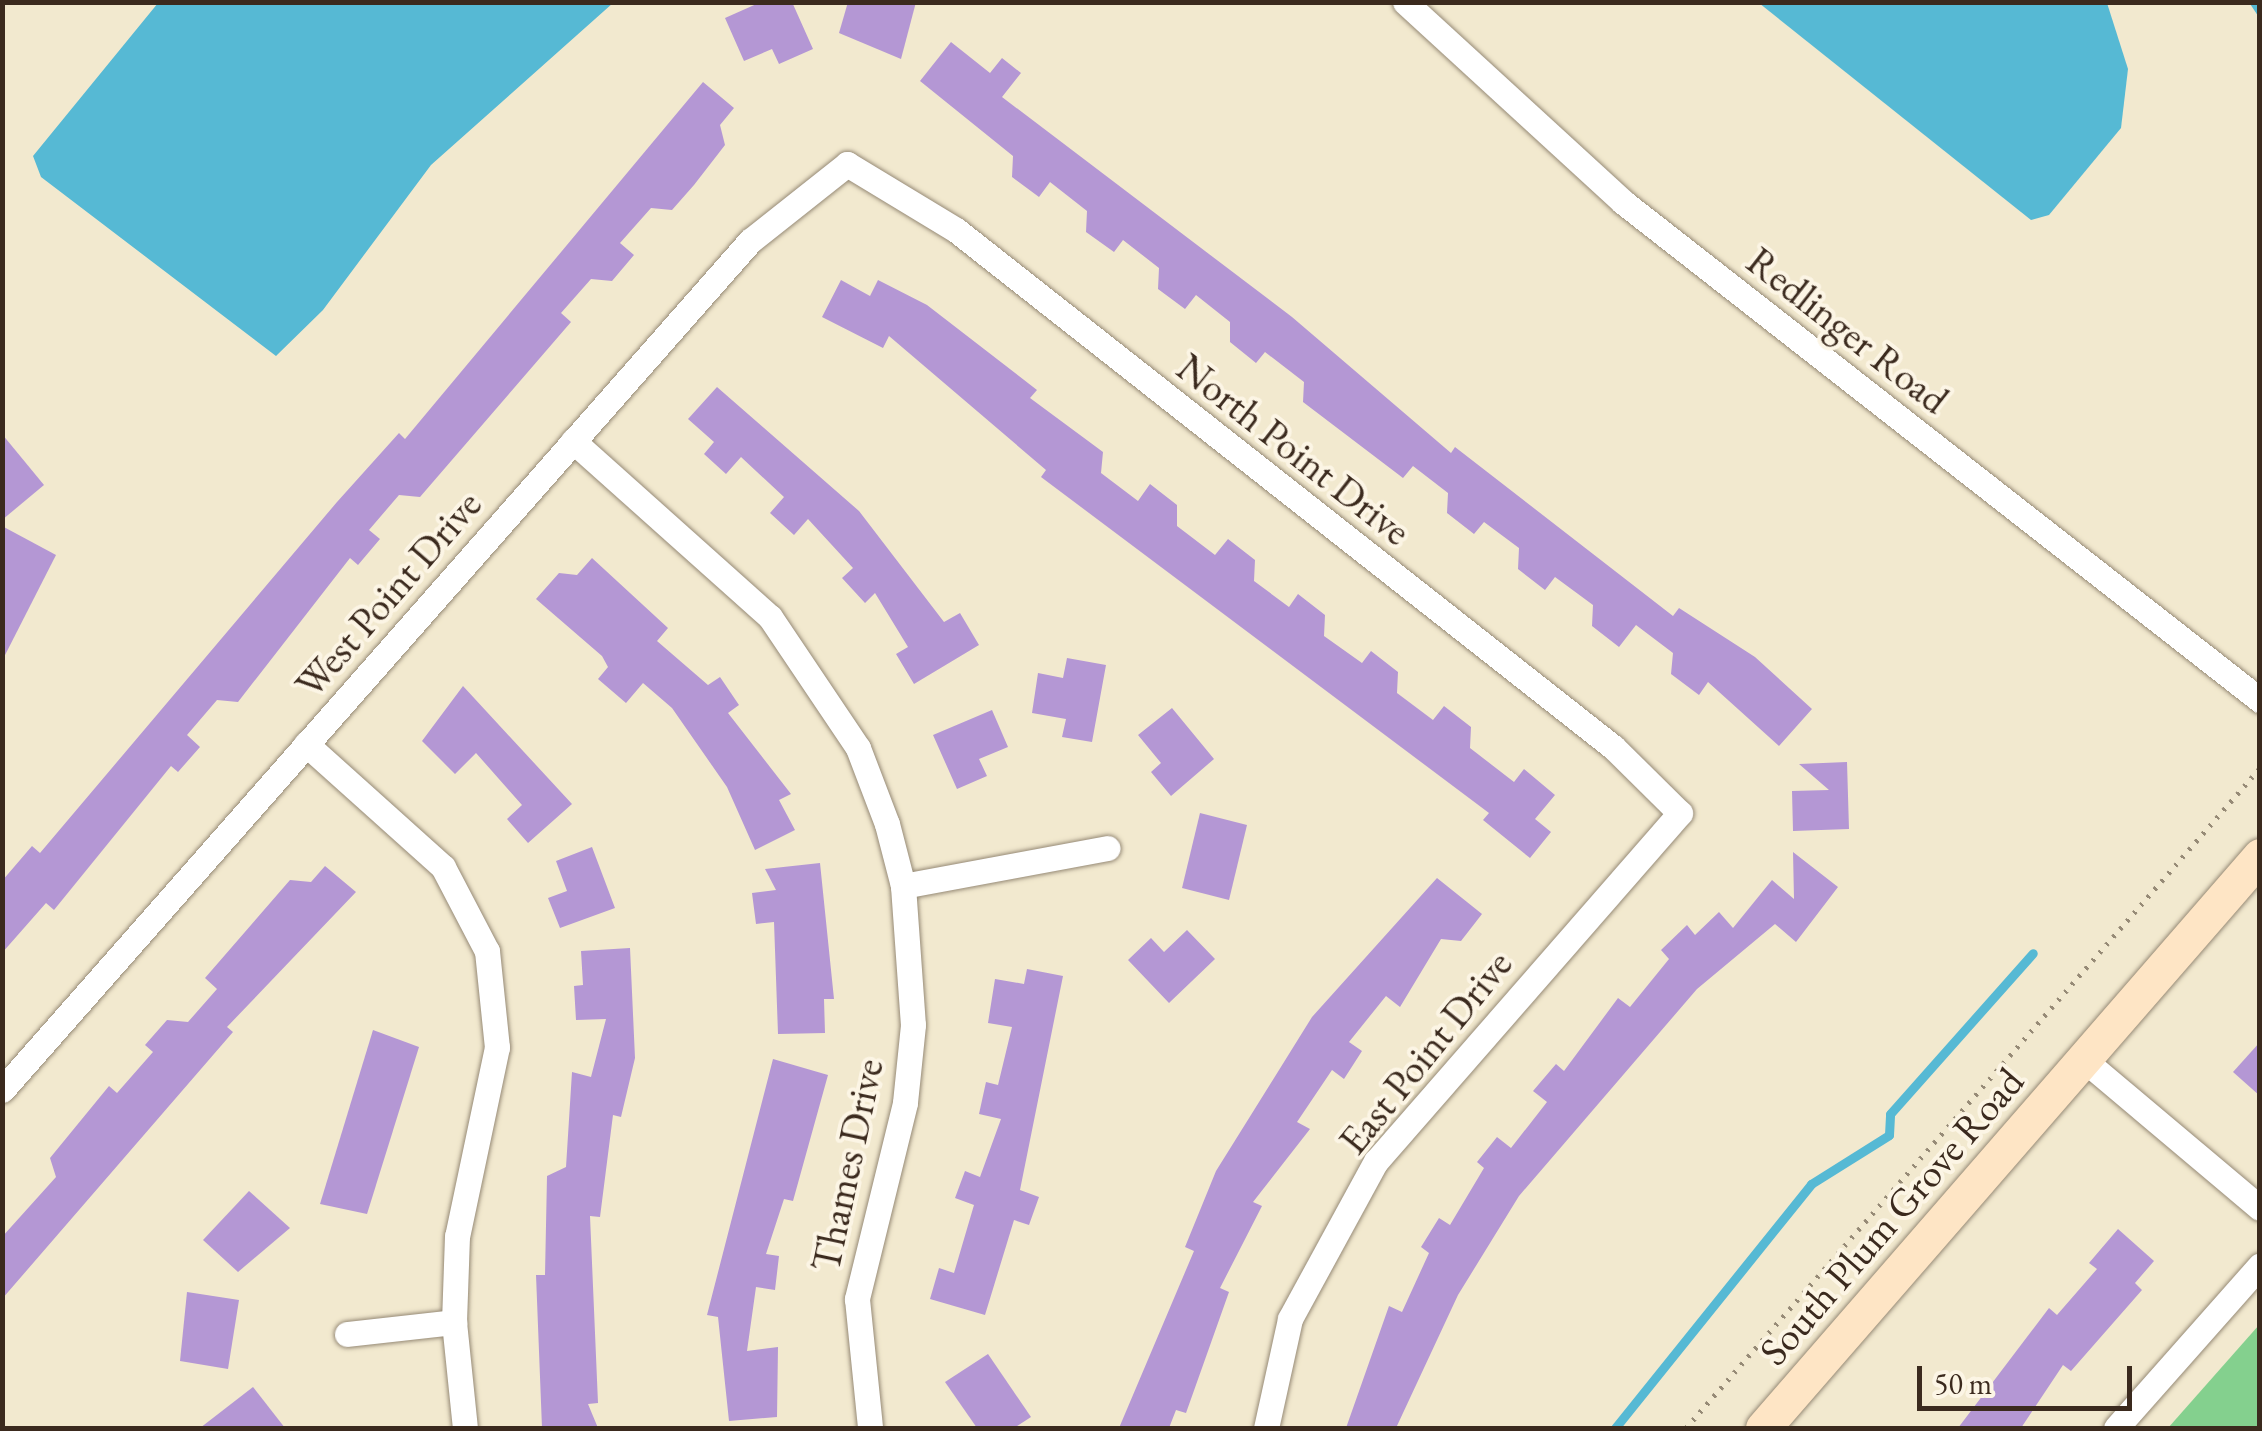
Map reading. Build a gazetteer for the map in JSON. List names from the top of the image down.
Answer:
{
  "streets": {
    "street": [
      "Redlinger Road",
      "North Point Drive",
      "West Point Drive",
      "East Point Drive",
      "Thames Drive",
      "South Plum Grove Road"
    ]
  },
  "crossings": [
    ["North Point Drive", "West Point Drive"],
    ["North Point Drive", "East Point Drive"],
    ["West Point Drive", "Thames Drive"]
  ],
  "scale_bar": "50 m"
}
